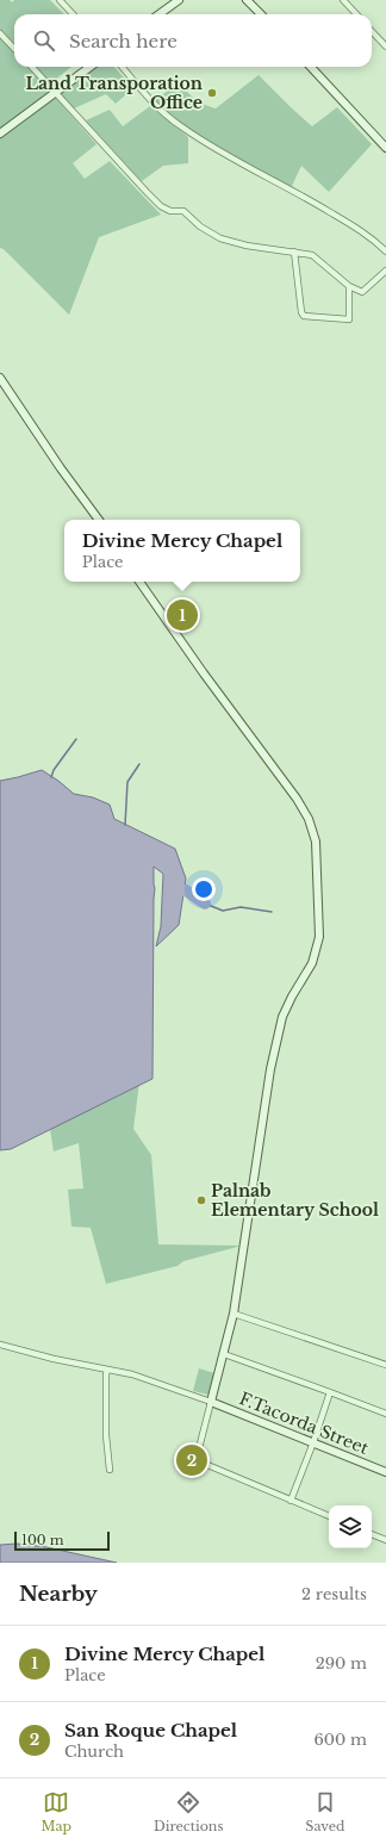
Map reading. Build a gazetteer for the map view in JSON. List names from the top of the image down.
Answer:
{
  "streets": {
    "street": ["F.Tacorda Street"]
  },
  "places": ["Land Transporation Office", "Palnab Elementary School"],
  "scale_bar": "100 m",
  "page": {
    "search": "Search here",
    "popup": ["Divine Mercy Chapel", "Place"],
    "pins": ["1", "2"],
    "scale": "100 m",
    "heading": ["Nearby", "2 results"],
    "list": [
      {
        "mark": "1",
        "name": "Divine Mercy Chapel",
        "note": "Place",
        "value": "290 m"
      },
      {
        "mark": "2",
        "name": "San Roque Chapel",
        "note": "Church",
        "value": "600 m"
      }
    ],
    "nav": ["Map", "Directions", "Saved"]
  }
}
